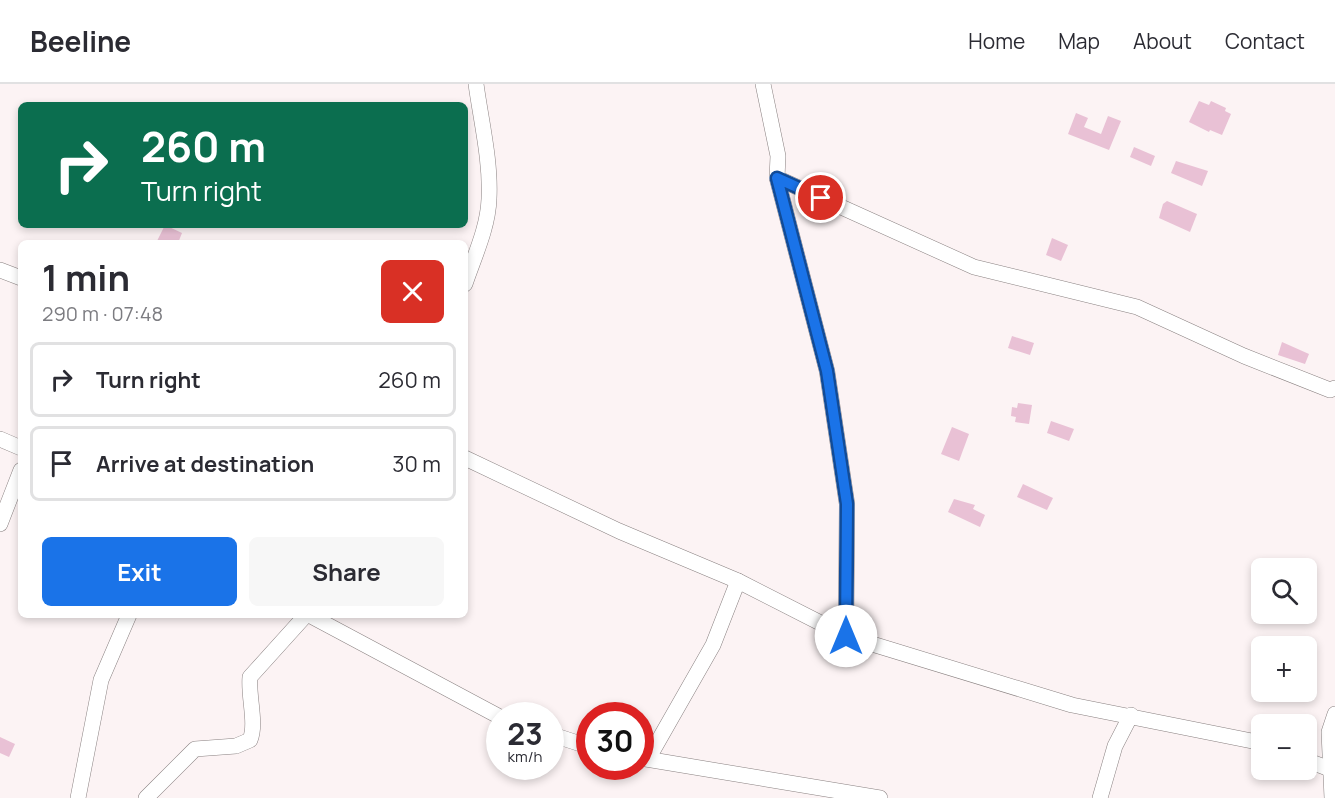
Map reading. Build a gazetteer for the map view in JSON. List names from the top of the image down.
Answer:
{
  "page": {
    "header": "Beeline",
    "nav": [
      "Home",
      "Map",
      "About",
      "Contact"
    ],
    "turn": ["260 m", "Turn right"],
    "heading": ["1 min", "290 m · 07:48"],
    "list": [
      {
        "name": "Turn right",
        "value": "260 m"
      },
      {
        "name": "Arrive at destination",
        "value": "30 m"
      }
    ],
    "buttons": ["Exit", "Share"],
    "map_buttons": ["+", "−"],
    "speed": "23 km/h",
    "limit": "30"
  }
}
